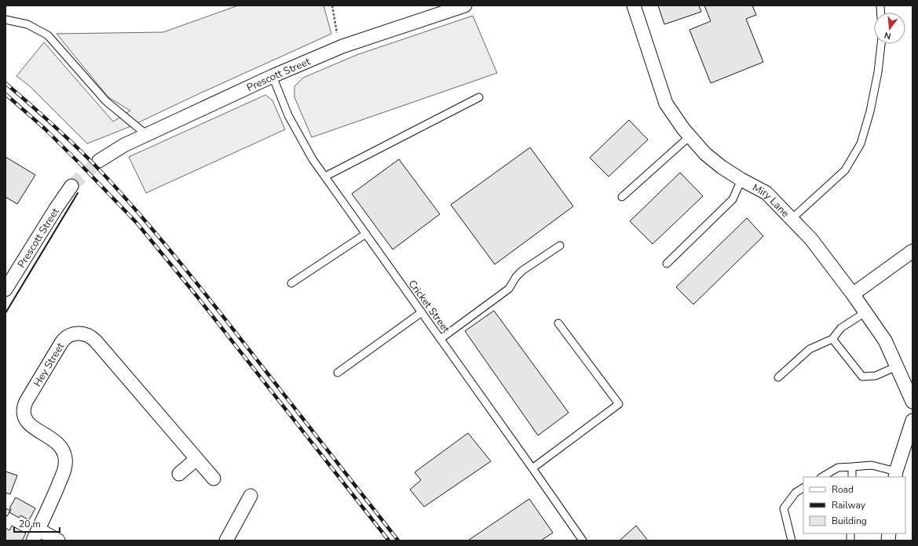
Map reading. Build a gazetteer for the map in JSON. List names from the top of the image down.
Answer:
{
  "streets": {
    "street": ["Prescott Street", "Miry Lane", "Hey Street"],
    "lane": ["Cricket Street"]
  },
  "crossings": [
    ["Prescott Street", "Cricket Street"]
  ],
  "legend": ["Road", "Railway", "Building"],
  "scale_bar": "20 m",
  "north": "bottom"
}
